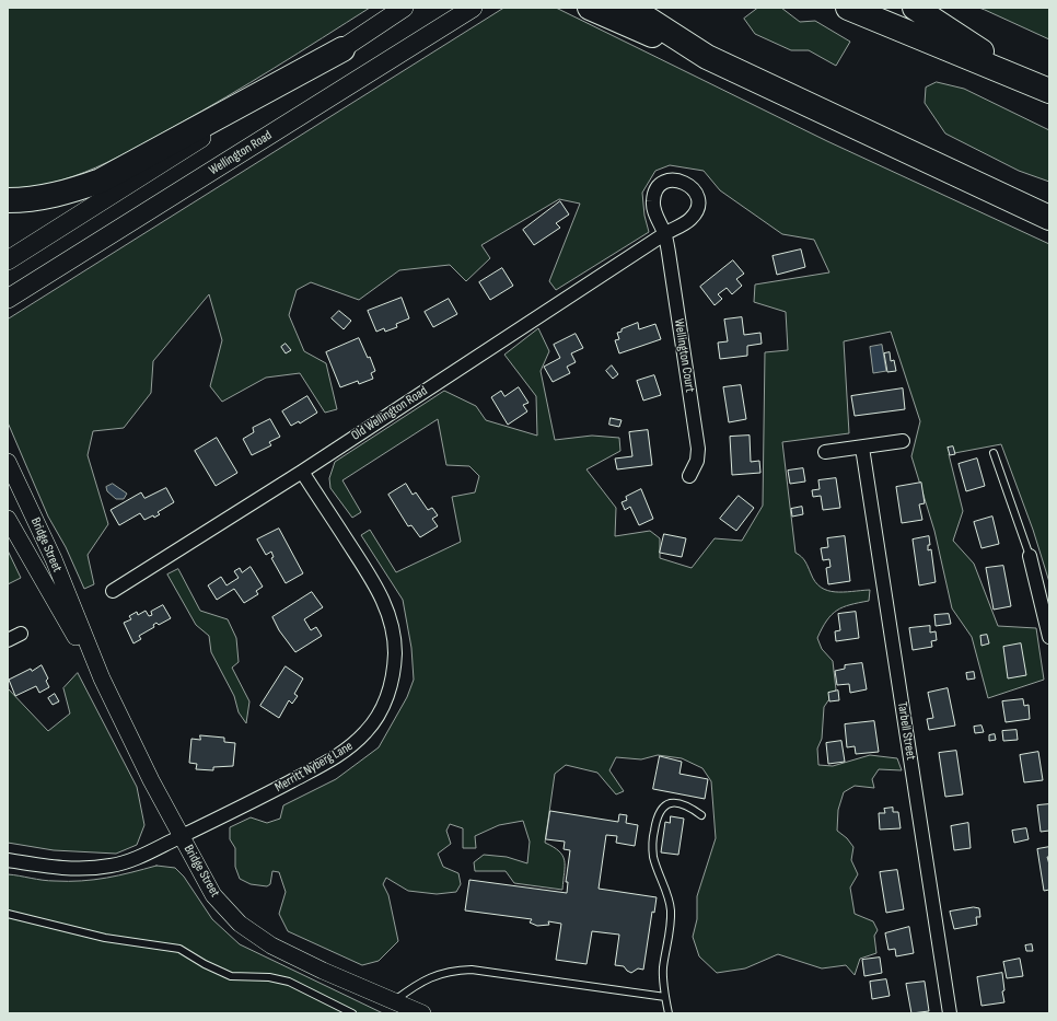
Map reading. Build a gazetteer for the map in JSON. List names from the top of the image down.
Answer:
{
  "streets": {
    "main road": ["Wellington Road"],
    "street": [
      "Wellington Court",
      "Old Wellington Road",
      "Bridge Street",
      "Tarbell Street",
      "Merritt Nyberg Lane"
    ]
  },
  "crossings": [
    ["Wellington Court", "Old Wellington Road"],
    ["Old Wellington Road", "Merritt Nyberg Lane"],
    ["Bridge Street", "Merritt Nyberg Lane"]
  ]
}
